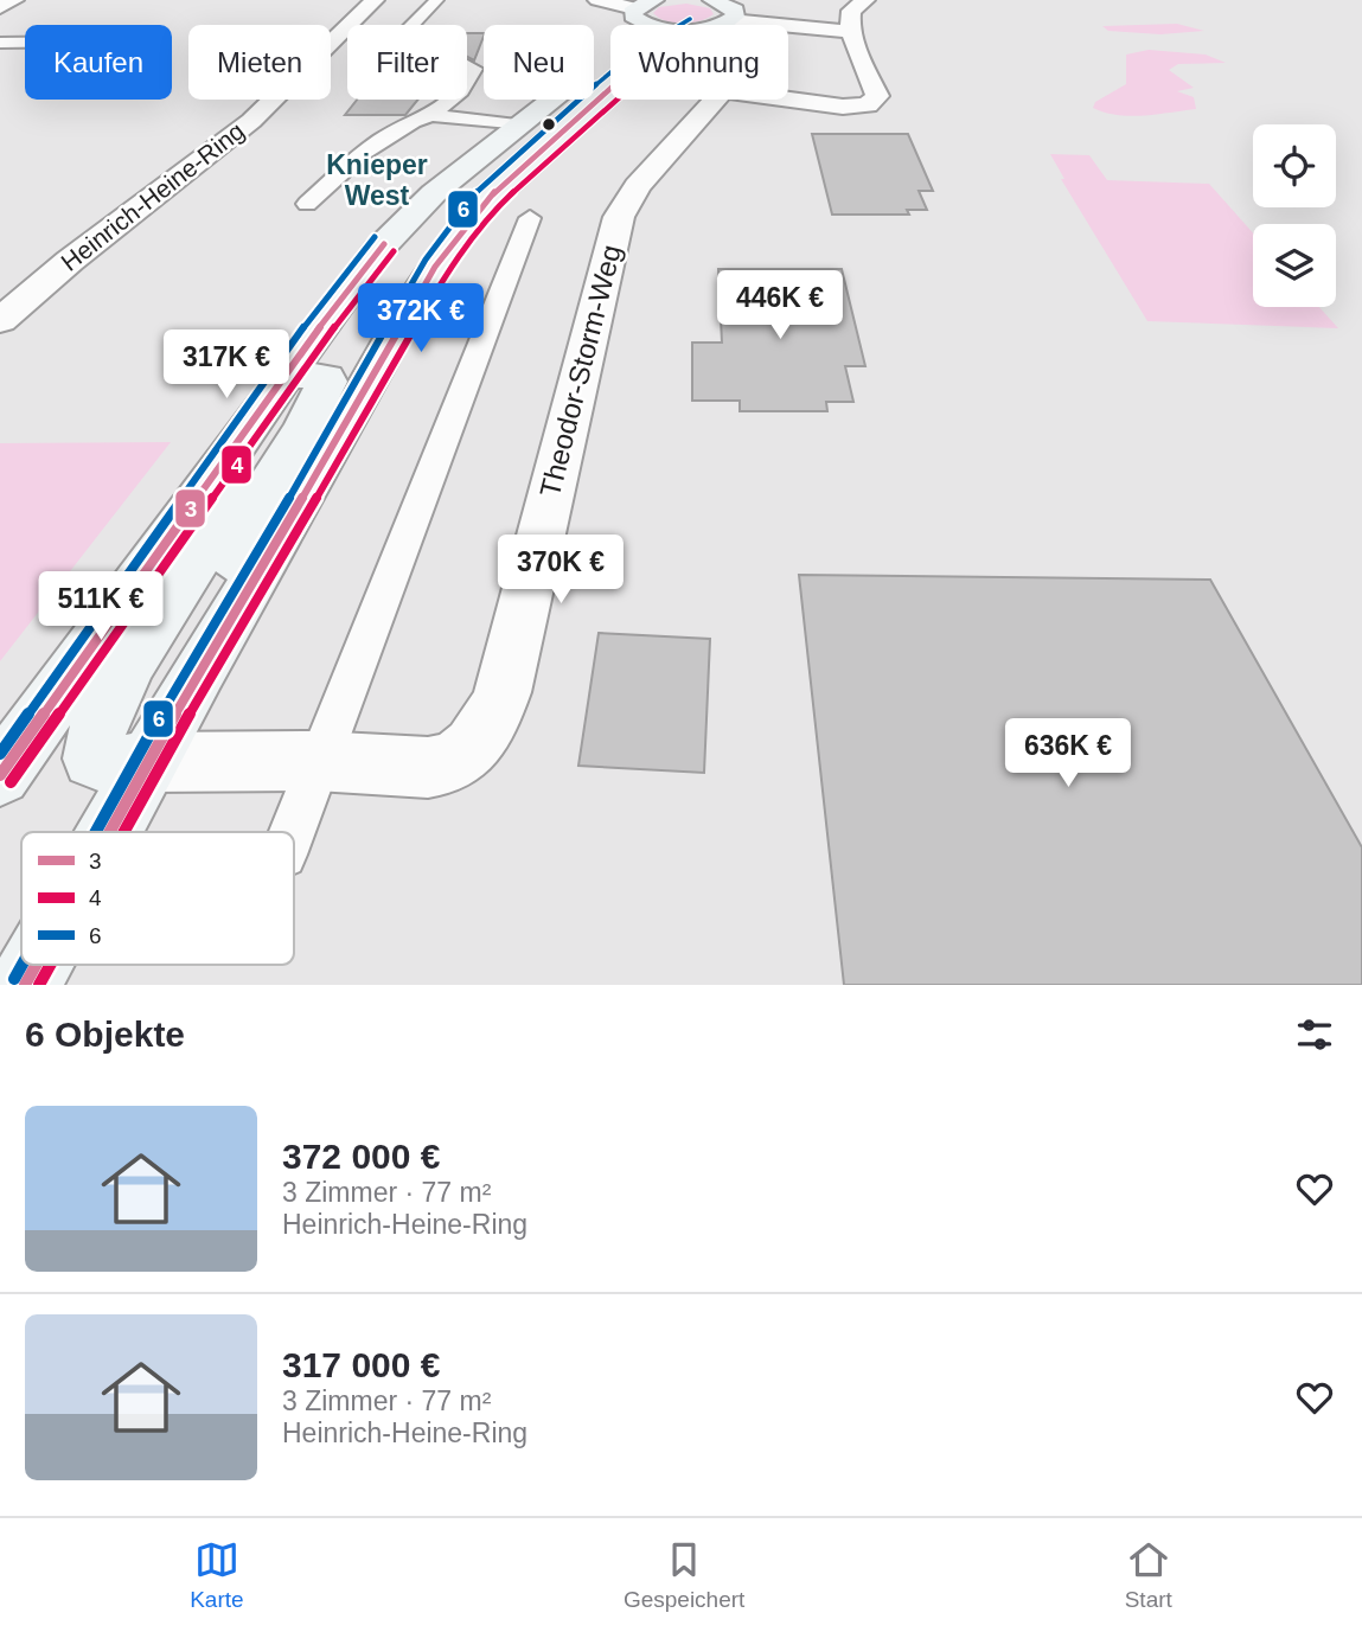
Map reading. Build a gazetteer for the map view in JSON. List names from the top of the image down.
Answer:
{
  "streets": {
    "street": ["Heinrich-Heine-Ring", "Theodor-Storm-Weg"]
  },
  "districts": ["Knieper West"],
  "lines": ["transit line 6", "transit line 3", "transit line 4"],
  "legend": ["3", "4", "6"],
  "page": {
    "chip": [
      "Kaufen",
      "Mieten",
      "Filter",
      "Neu",
      "Wohnung"
    ],
    "price": [
      "446K €",
      "372K €",
      "317K €",
      "370K €",
      "511K €",
      "636K €"
    ],
    "heading": "6 Objekte",
    "list": [
      {
        "name": "372 000 €",
        "note": "3 Zimmer · 77 m² · Heinrich-Heine-Ring"
      },
      {
        "name": "317 000 €",
        "note": "3 Zimmer · 77 m² · Heinrich-Heine-Ring"
      }
    ],
    "tabs": ["Karte", "Gespeichert", "Start"]
  }
}
